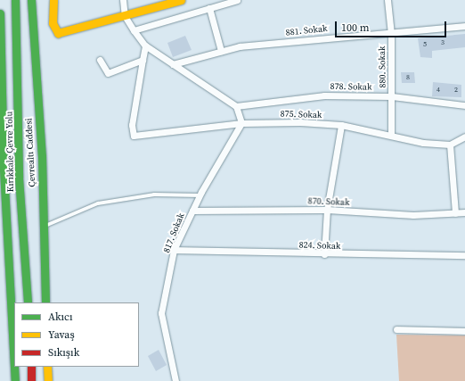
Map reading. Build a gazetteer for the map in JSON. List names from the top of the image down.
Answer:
{
  "streets": {
    "main road": ["Kırıkkale Çevre Yolu", "Çevrealtı Caddesi"],
    "street": [
      "881. Sokak",
      "880. Sokak",
      "878. Sokak",
      "875. Sokak",
      "870. Sokak",
      "817. Sokak",
      "824. Sokak"
    ]
  },
  "crossings": [
    ["881. Sokak", "880. Sokak"],
    ["880. Sokak", "878. Sokak"],
    ["880. Sokak", "875. Sokak"],
    ["875. Sokak", "817. Sokak"],
    ["870. Sokak", "817. Sokak"],
    ["817. Sokak", "824. Sokak"]
  ],
  "house_numbers": [
    "3",
    "5",
    "8",
    "4",
    "2"
  ],
  "legend": ["Akıcı", "Yavaş", "Sıkışık"],
  "scale_bar": "100 m"
}
